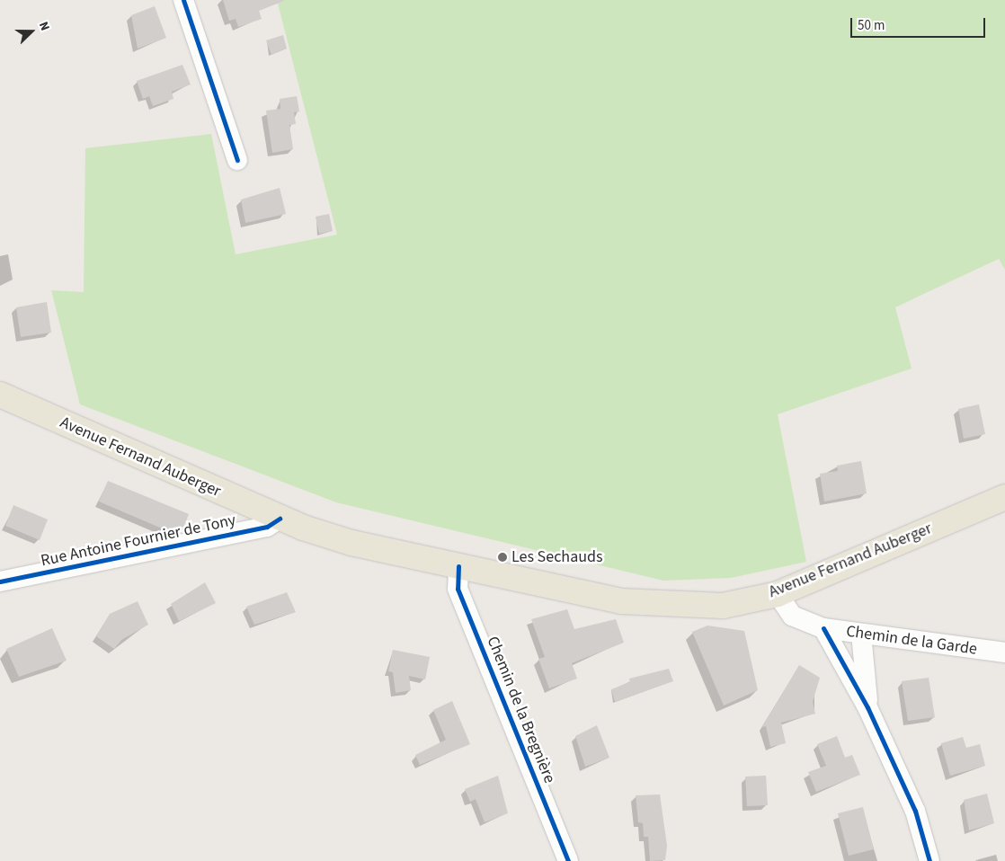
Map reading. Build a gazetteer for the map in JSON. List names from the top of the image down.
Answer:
{
  "streets": {
    "main road": ["Avenue Fernand Auberger"],
    "street": ["Rue Antoine Fournier de Tony", "Chemin de la Garde", "Chemin de la Bregnière"]
  },
  "crossings": [
    ["Avenue Fernand Auberger", "Rue Antoine Fournier de Tony"],
    ["Avenue Fernand Auberger", "Chemin de la Garde"],
    ["Avenue Fernand Auberger", "Chemin de la Bregnière"]
  ],
  "places": ["Les Sechauds"],
  "scale_bar": "50 m",
  "north": "right"
}
